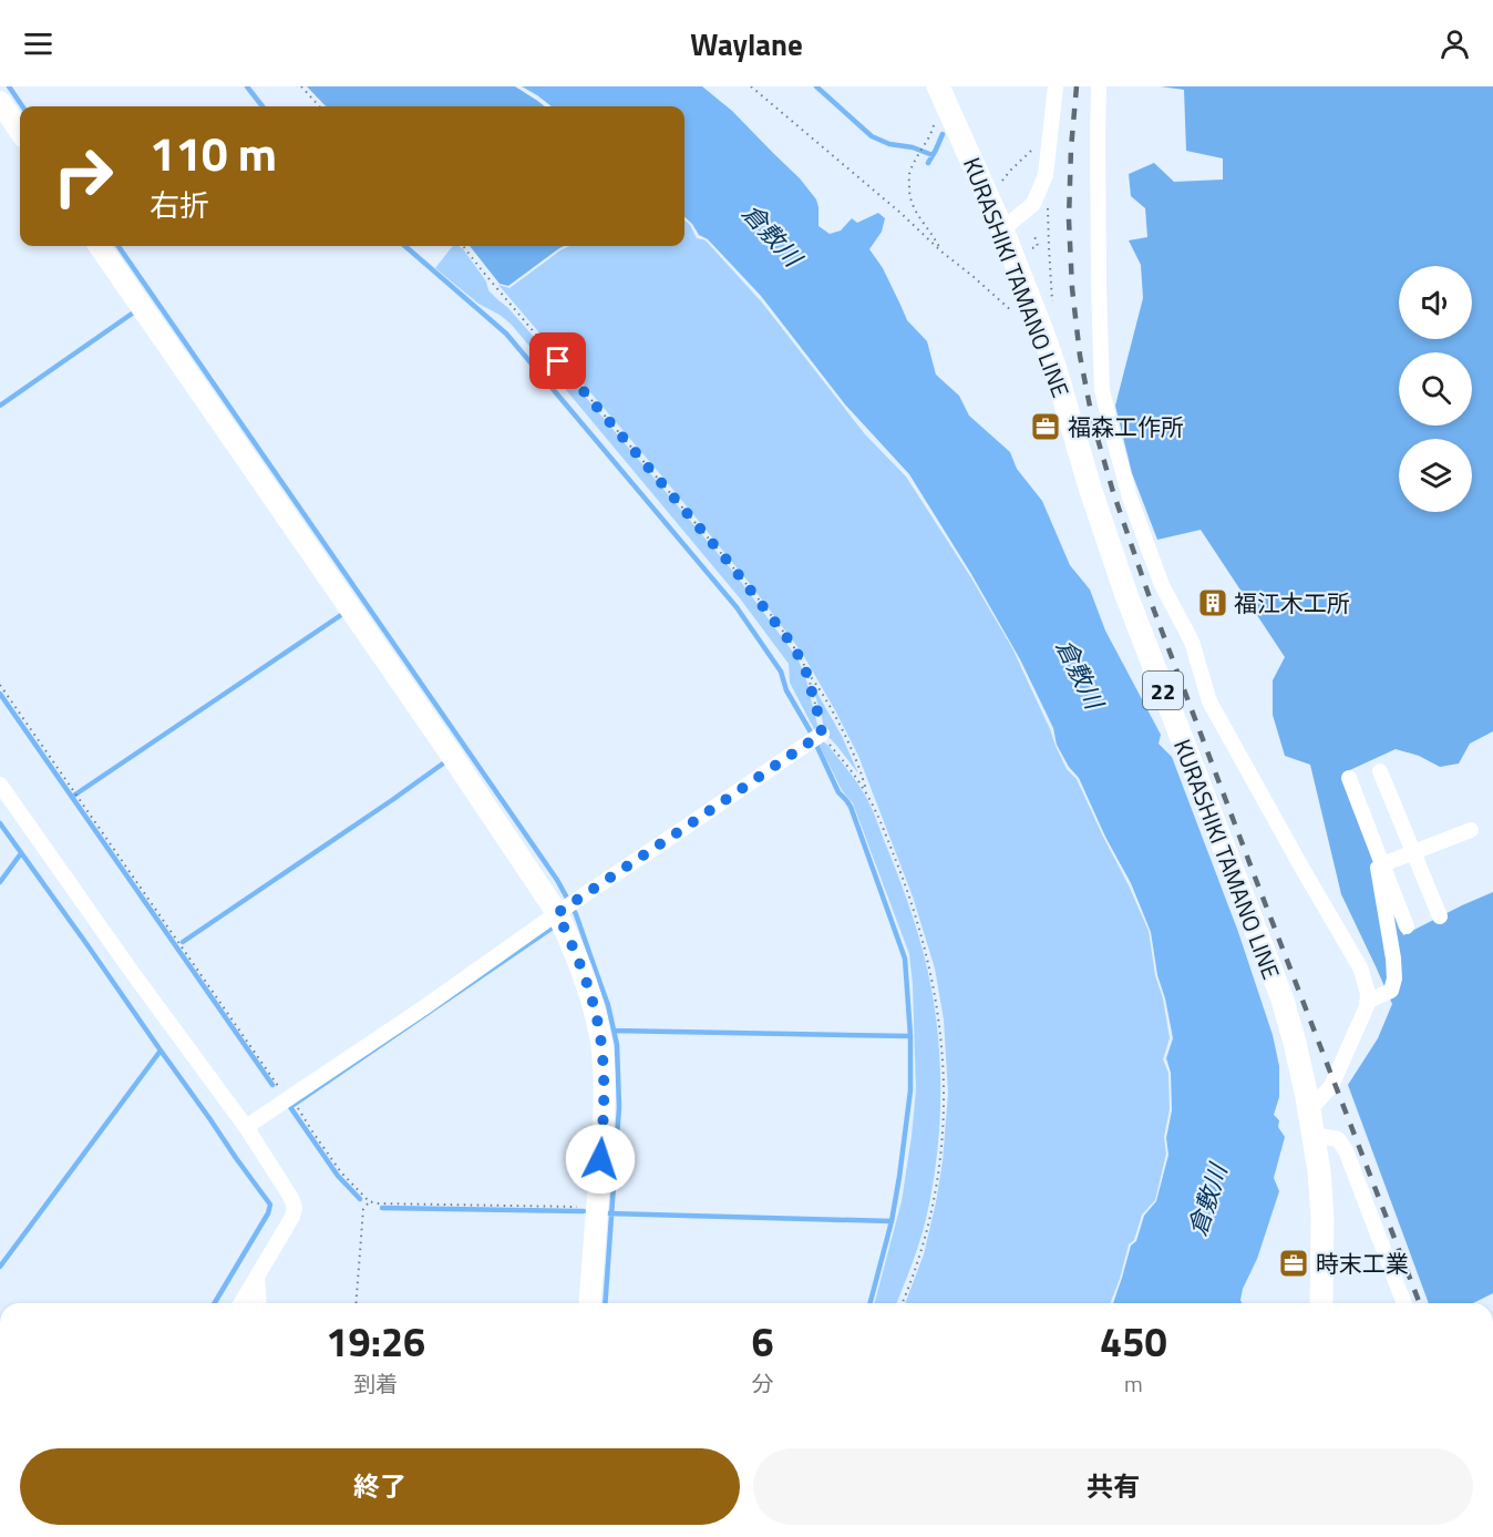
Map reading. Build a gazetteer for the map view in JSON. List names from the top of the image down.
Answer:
{
  "streets": {
    "main road": ["KURASHIKI TAMANO LINE", "22"]
  },
  "water": ["倉敷川"],
  "places": {
    "office": ["福森工作所", "時末工業"],
    "building": ["福江木工所"]
  },
  "page": {
    "header": "Waylane",
    "turn": ["110 m", "右折"],
    "eta": [
      "19:26",
      "到着",
      "6",
      "分",
      "450",
      "m"
    ],
    "buttons": ["終了", "共有"]
  }
}
